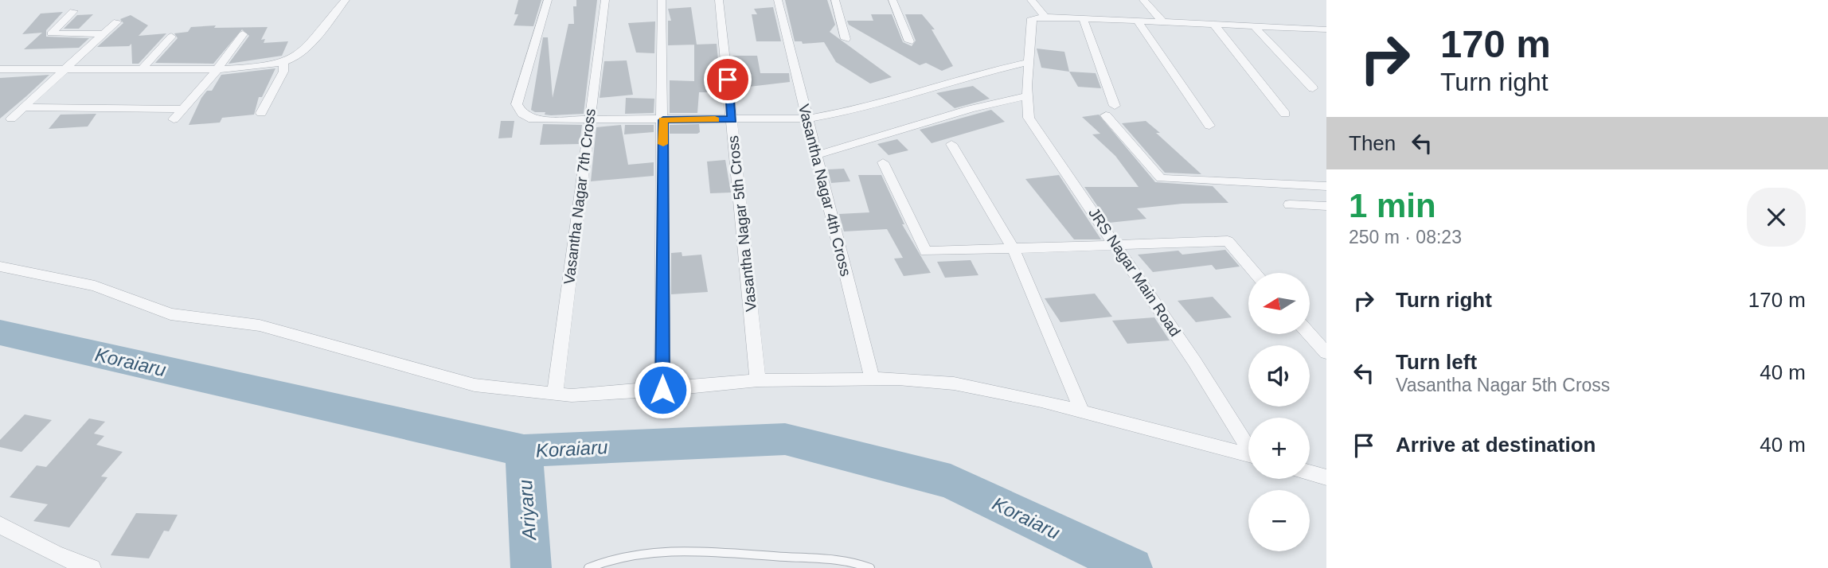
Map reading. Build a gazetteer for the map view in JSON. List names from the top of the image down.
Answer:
{
  "streets": {
    "street": [
      "Vasantha Nagar 4th Cross",
      "Vasantha Nagar 7th Cross",
      "Vasantha Nagar 5th Cross",
      "JRS Nagar Main Road"
    ]
  },
  "water": ["Koraiaru", "Ariyaru"],
  "north": "left",
  "page": {
    "turn": ["170 m", "Turn right"],
    "then": "Then",
    "heading": ["1 min", "250 m · 08:23"],
    "list": [
      {
        "name": "Turn right",
        "value": "170 m"
      },
      {
        "name": "Turn left",
        "note": "Vasantha Nagar 5th Cross",
        "value": "40 m"
      },
      {
        "name": "Arrive at destination",
        "value": "40 m"
      }
    ],
    "map_buttons": ["+", "−"]
  }
}
